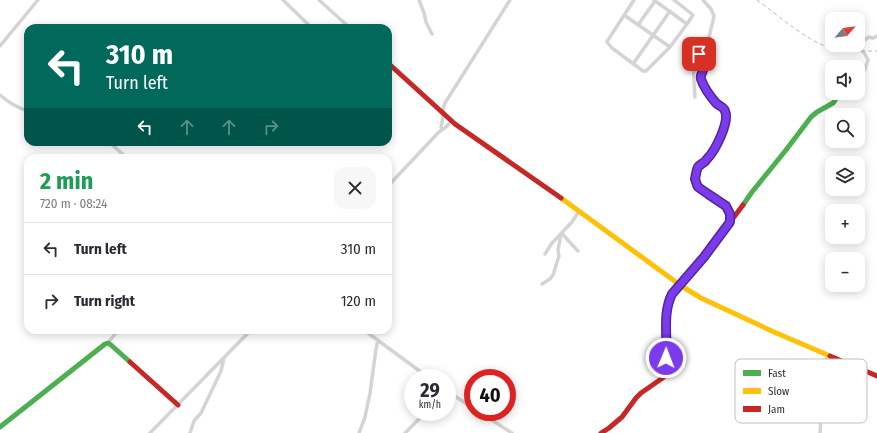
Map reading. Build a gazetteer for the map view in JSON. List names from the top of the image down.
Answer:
{
  "legend": ["Fast", "Slow", "Jam"],
  "north": "top right",
  "page": {
    "map_buttons": ["+", "−"],
    "turn": ["310 m", "Turn left"],
    "heading": ["2 min", "720 m · 08:24"],
    "list": [
      {
        "name": "Turn left",
        "value": "310 m"
      },
      {
        "name": "Turn right",
        "value": "120 m"
      }
    ],
    "speed": "29 km/h",
    "limit": "40"
  }
}
